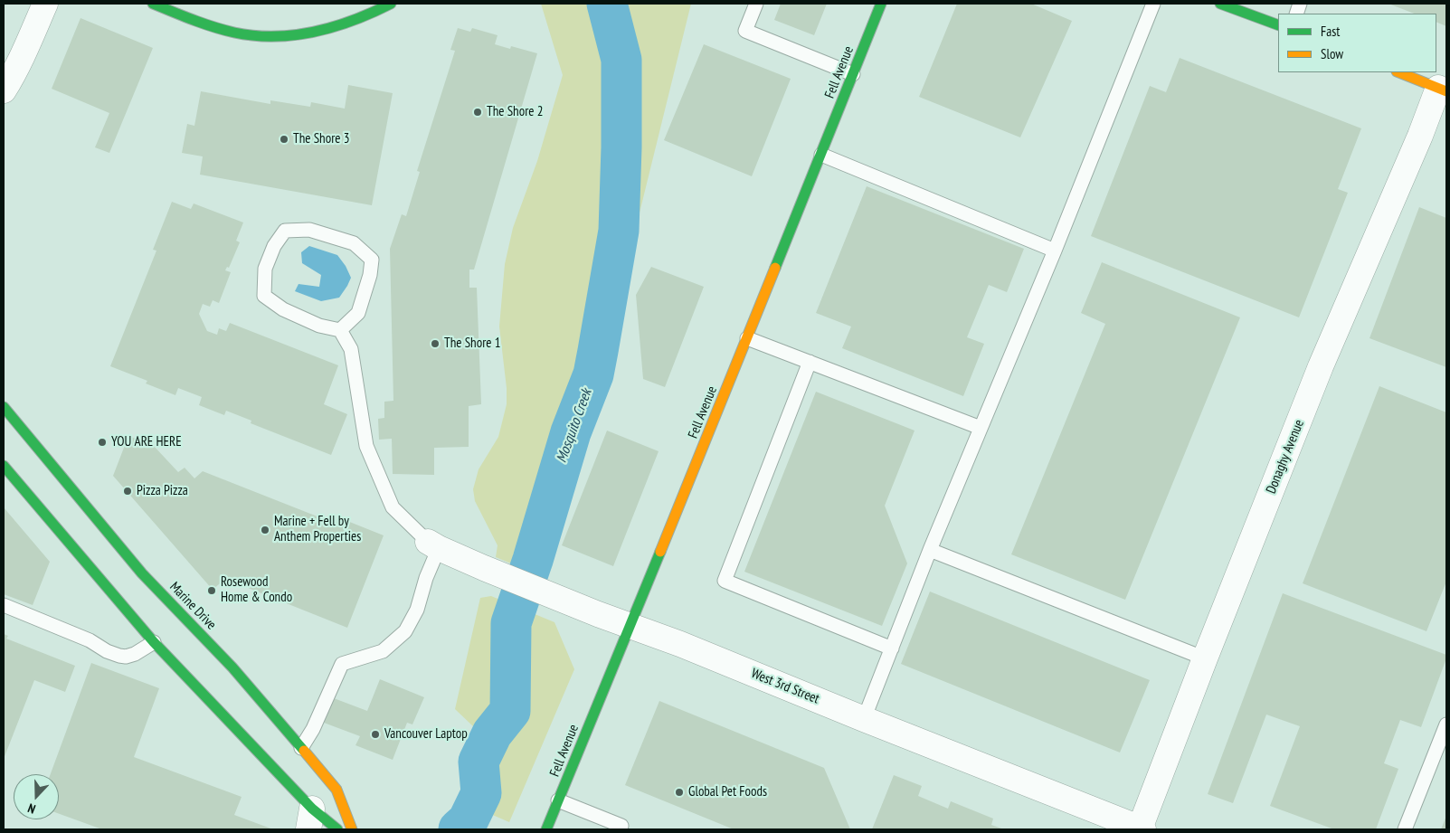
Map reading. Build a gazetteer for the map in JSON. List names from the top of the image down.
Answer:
{
  "streets": {
    "main road": ["Fell Avenue", "Marine Drive"],
    "street": ["Donaghy Avenue", "West 3rd Street"]
  },
  "crossings": [
    ["Fell Avenue", "West 3rd Street"],
    ["Donaghy Avenue", "West 3rd Street"]
  ],
  "water": ["Mosquito Creek"],
  "places": [
    "The Shore 2",
    "The Shore 3",
    "The Shore 1",
    "YOU ARE HERE",
    "Pizza Pizza",
    "Marine + Fell by Anthem Properties",
    "Rosewood Home & Condo",
    "Vancouver Laptop",
    "Global Pet Foods"
  ],
  "legend": ["Fast", "Slow"],
  "north": "bottom"
}
